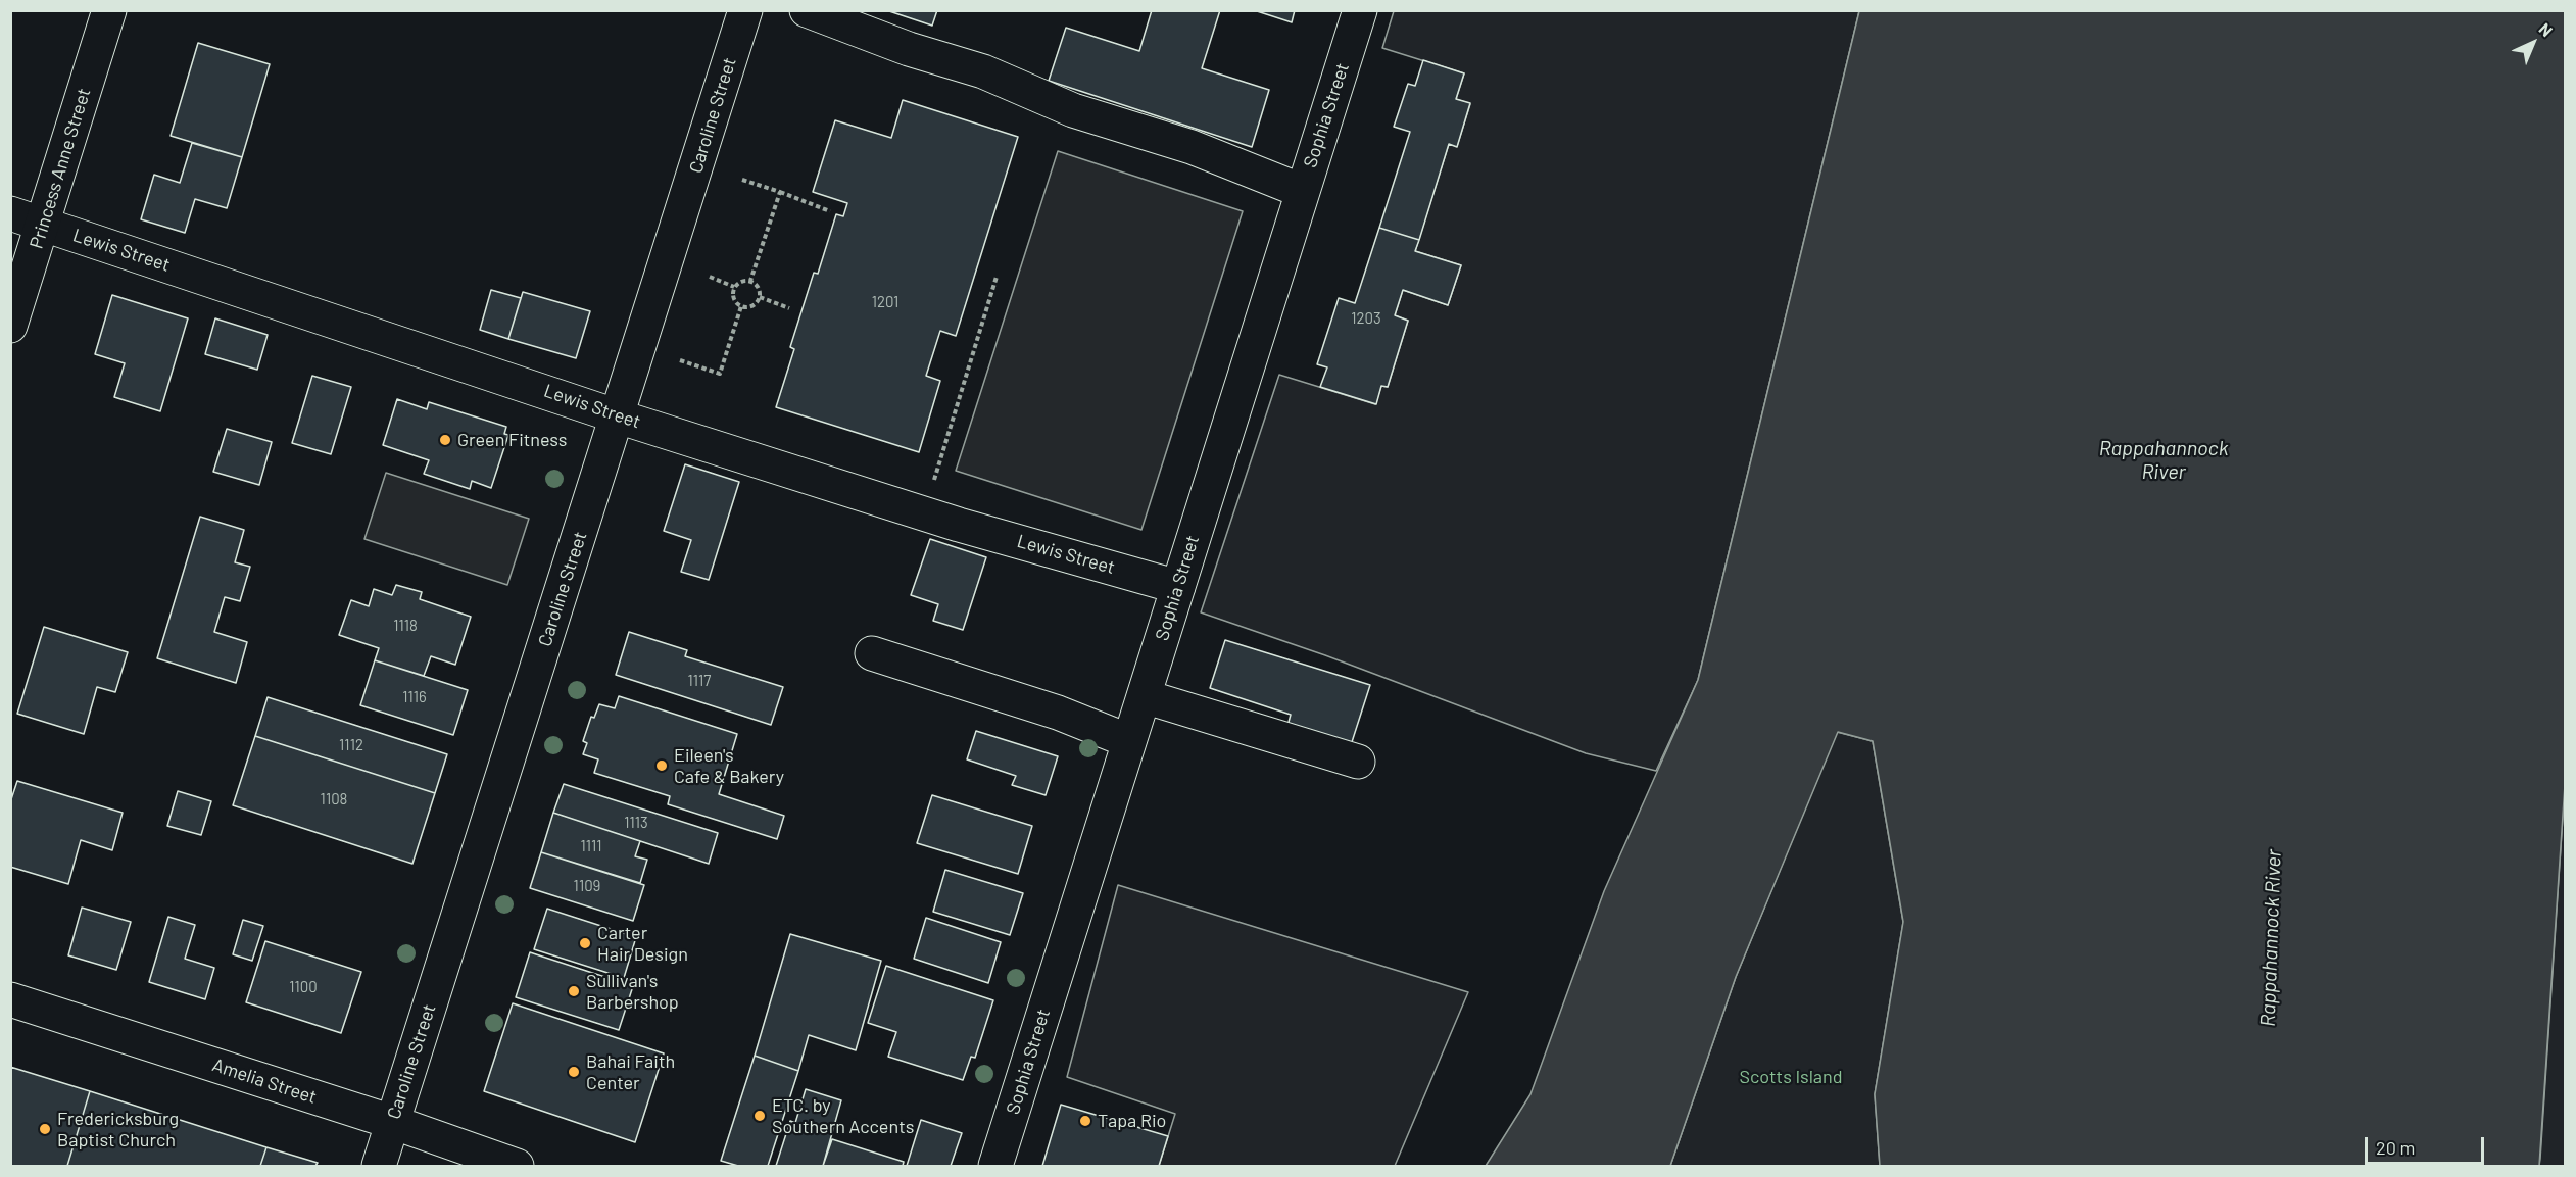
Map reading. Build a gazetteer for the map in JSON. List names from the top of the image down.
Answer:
{
  "streets": {
    "street": [
      "Caroline Street",
      "Sophia Street",
      "Princess Anne Street",
      "Lewis Street",
      "Amelia Street"
    ]
  },
  "crossings": [
    ["Caroline Street", "Lewis Street"],
    ["Caroline Street", "Amelia Street"],
    ["Sophia Street", "Lewis Street"],
    ["Princess Anne Street", "Lewis Street"]
  ],
  "water": ["Rappahannock River"],
  "parks": ["Scotts Island"],
  "places": [
    "Green Fitness",
    "Eileen's Cafe & Bakery",
    "Carter Hair Design",
    "Sullivan's Barbershop",
    "Bahai Faith Center",
    "ETC. by Southern Accents",
    "Tapa Rio",
    "Fredericksburg Baptist Church"
  ],
  "house_numbers": [
    "1201",
    "1203",
    "1118",
    "1117",
    "1116",
    "1112",
    "1108",
    "1113",
    "1111",
    "1109",
    "1100"
  ],
  "scale_bar": "20 m",
  "north": "top right"
}
